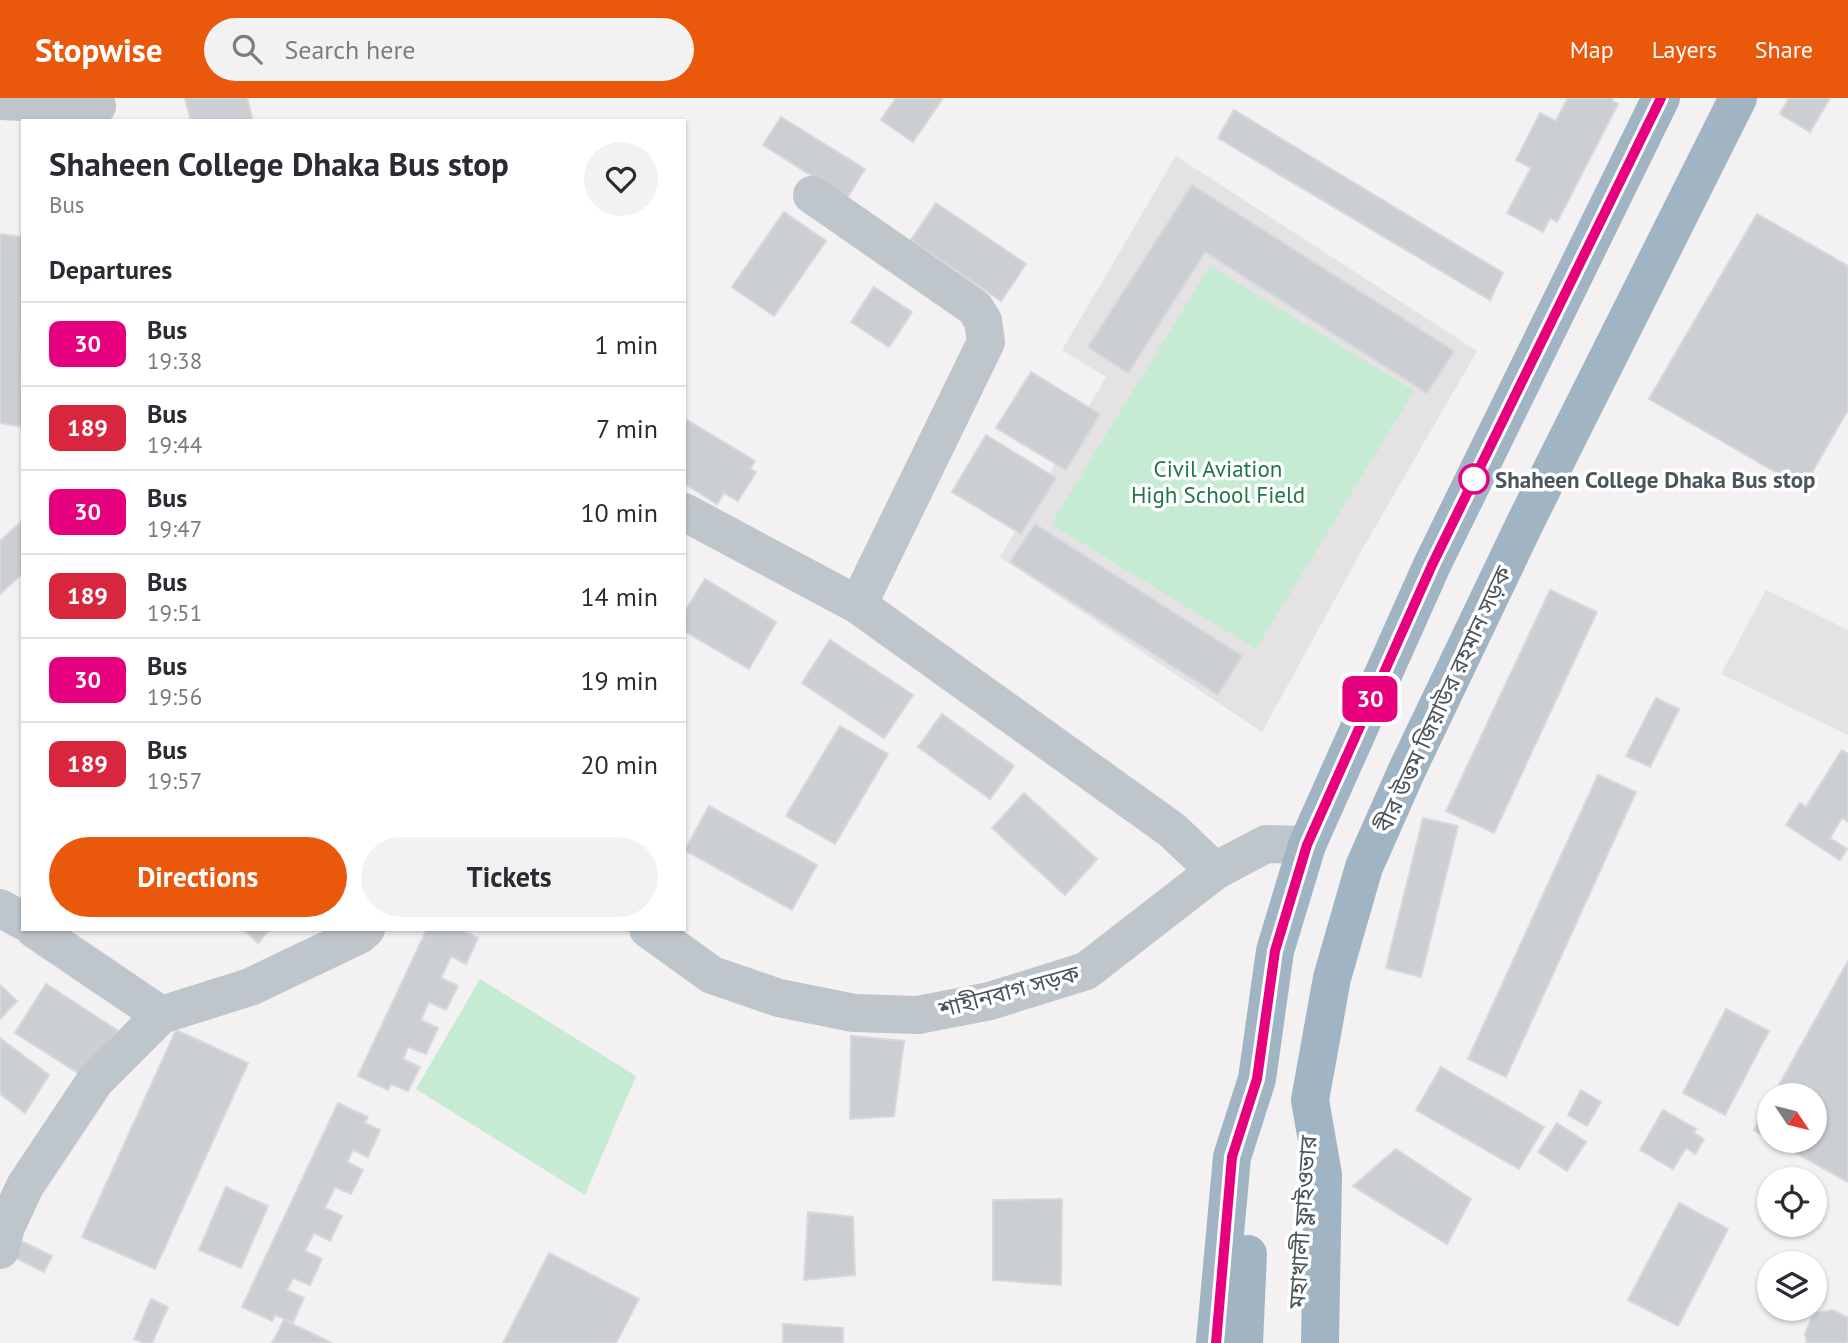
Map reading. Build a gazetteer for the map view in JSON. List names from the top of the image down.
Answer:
{
  "streets": {
    "highway": ["বীর উত্তম জিয়াউর রহমান সড়ক", "মহাখালী ফ্লাইওভার"],
    "street": ["শাহীনবাগ সড়ক"]
  },
  "crossings": [
    ["বীর উত্তম জিয়াউর রহমান সড়ক", "মহাখালী ফ্লাইওভার"]
  ],
  "parks": ["Civil Aviation High School Field"],
  "places": ["Shaheen College Dhaka Bus stop"],
  "lines": ["bus line 30"],
  "north": "bottom right",
  "page": {
    "header": "Stopwise",
    "search": "Search here",
    "nav": ["Map", "Layers", "Share"],
    "on_map": "30",
    "heading": [
      ["Shaheen College Dhaka Bus stop", "Bus"],
      "Departures"
    ],
    "list": [
      {
        "mark": "30",
        "name": "Bus",
        "note": "19:38",
        "value": "1 min"
      },
      {
        "mark": "189",
        "name": "Bus",
        "note": "19:44",
        "value": "7 min"
      },
      {
        "mark": "30",
        "name": "Bus",
        "note": "19:47",
        "value": "10 min"
      },
      {
        "mark": "189",
        "name": "Bus",
        "note": "19:51",
        "value": "14 min"
      },
      {
        "mark": "30",
        "name": "Bus",
        "note": "19:56",
        "value": "19 min"
      },
      {
        "mark": "189",
        "name": "Bus",
        "note": "19:57",
        "value": "20 min"
      }
    ],
    "buttons": ["Directions", "Tickets"]
  }
}
